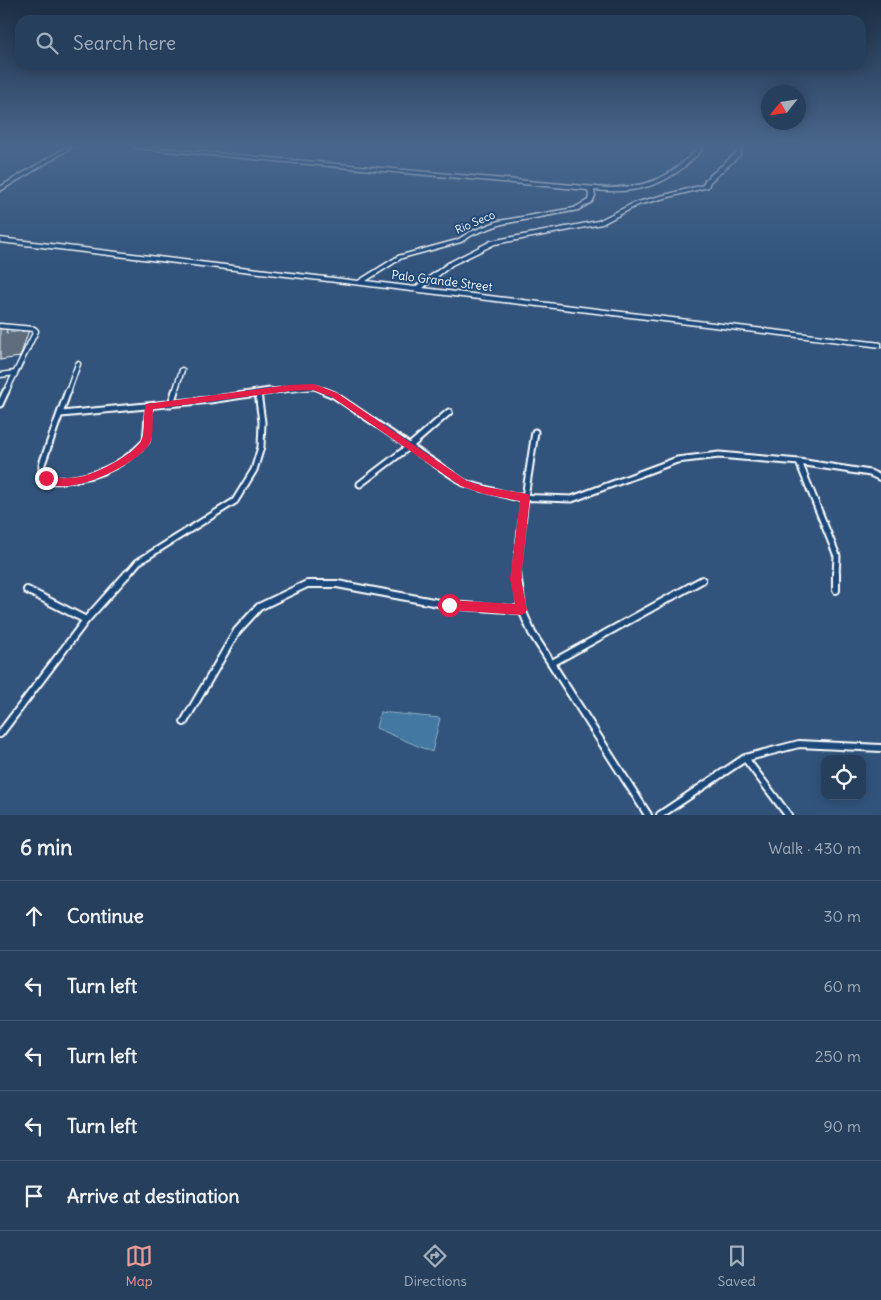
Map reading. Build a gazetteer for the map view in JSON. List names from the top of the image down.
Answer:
{
  "streets": {
    "street": ["Rio Seco", "Palo Grande Street"]
  },
  "crossings": [
    ["Rio Seco", "Palo Grande Street"]
  ],
  "north": "bottom left",
  "page": {
    "search": "Search here",
    "heading": ["6 min", "Walk · 430 m"],
    "list": [
      ["Continue", "30 m"],
      ["Turn left", "60 m"],
      ["Turn left", "250 m"],
      ["Turn left", "90 m"],
      "Arrive at destination"
    ],
    "nav": ["Map", "Directions", "Saved"]
  }
}
